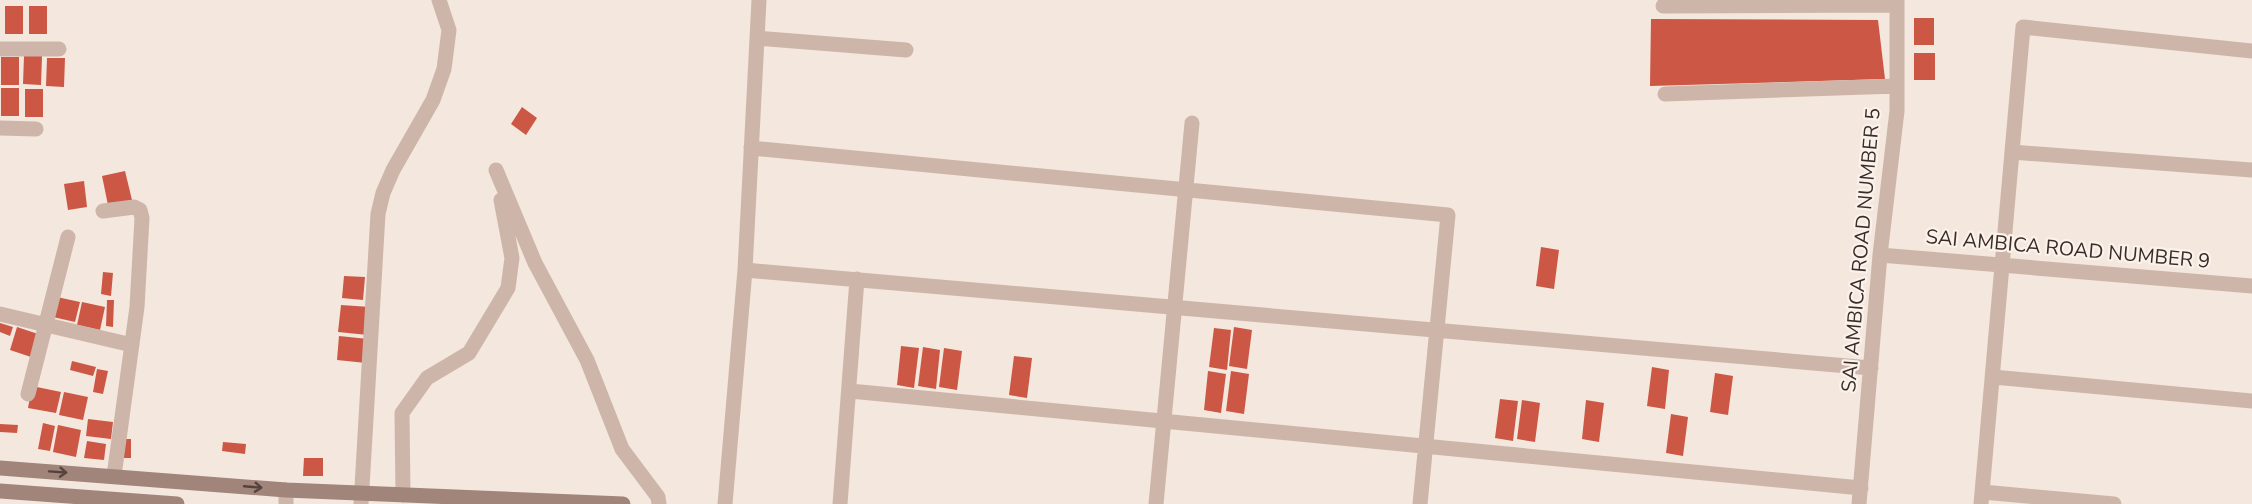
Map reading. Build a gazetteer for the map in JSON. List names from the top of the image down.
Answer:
{
  "streets": {
    "street": ["SAI AMBICA ROAD NUMBER 9", "SAI AMBICA ROAD NUMBER 5"]
  },
  "crossings": [
    ["SAI AMBICA ROAD NUMBER 9", "SAI AMBICA ROAD NUMBER 5"]
  ]
}
